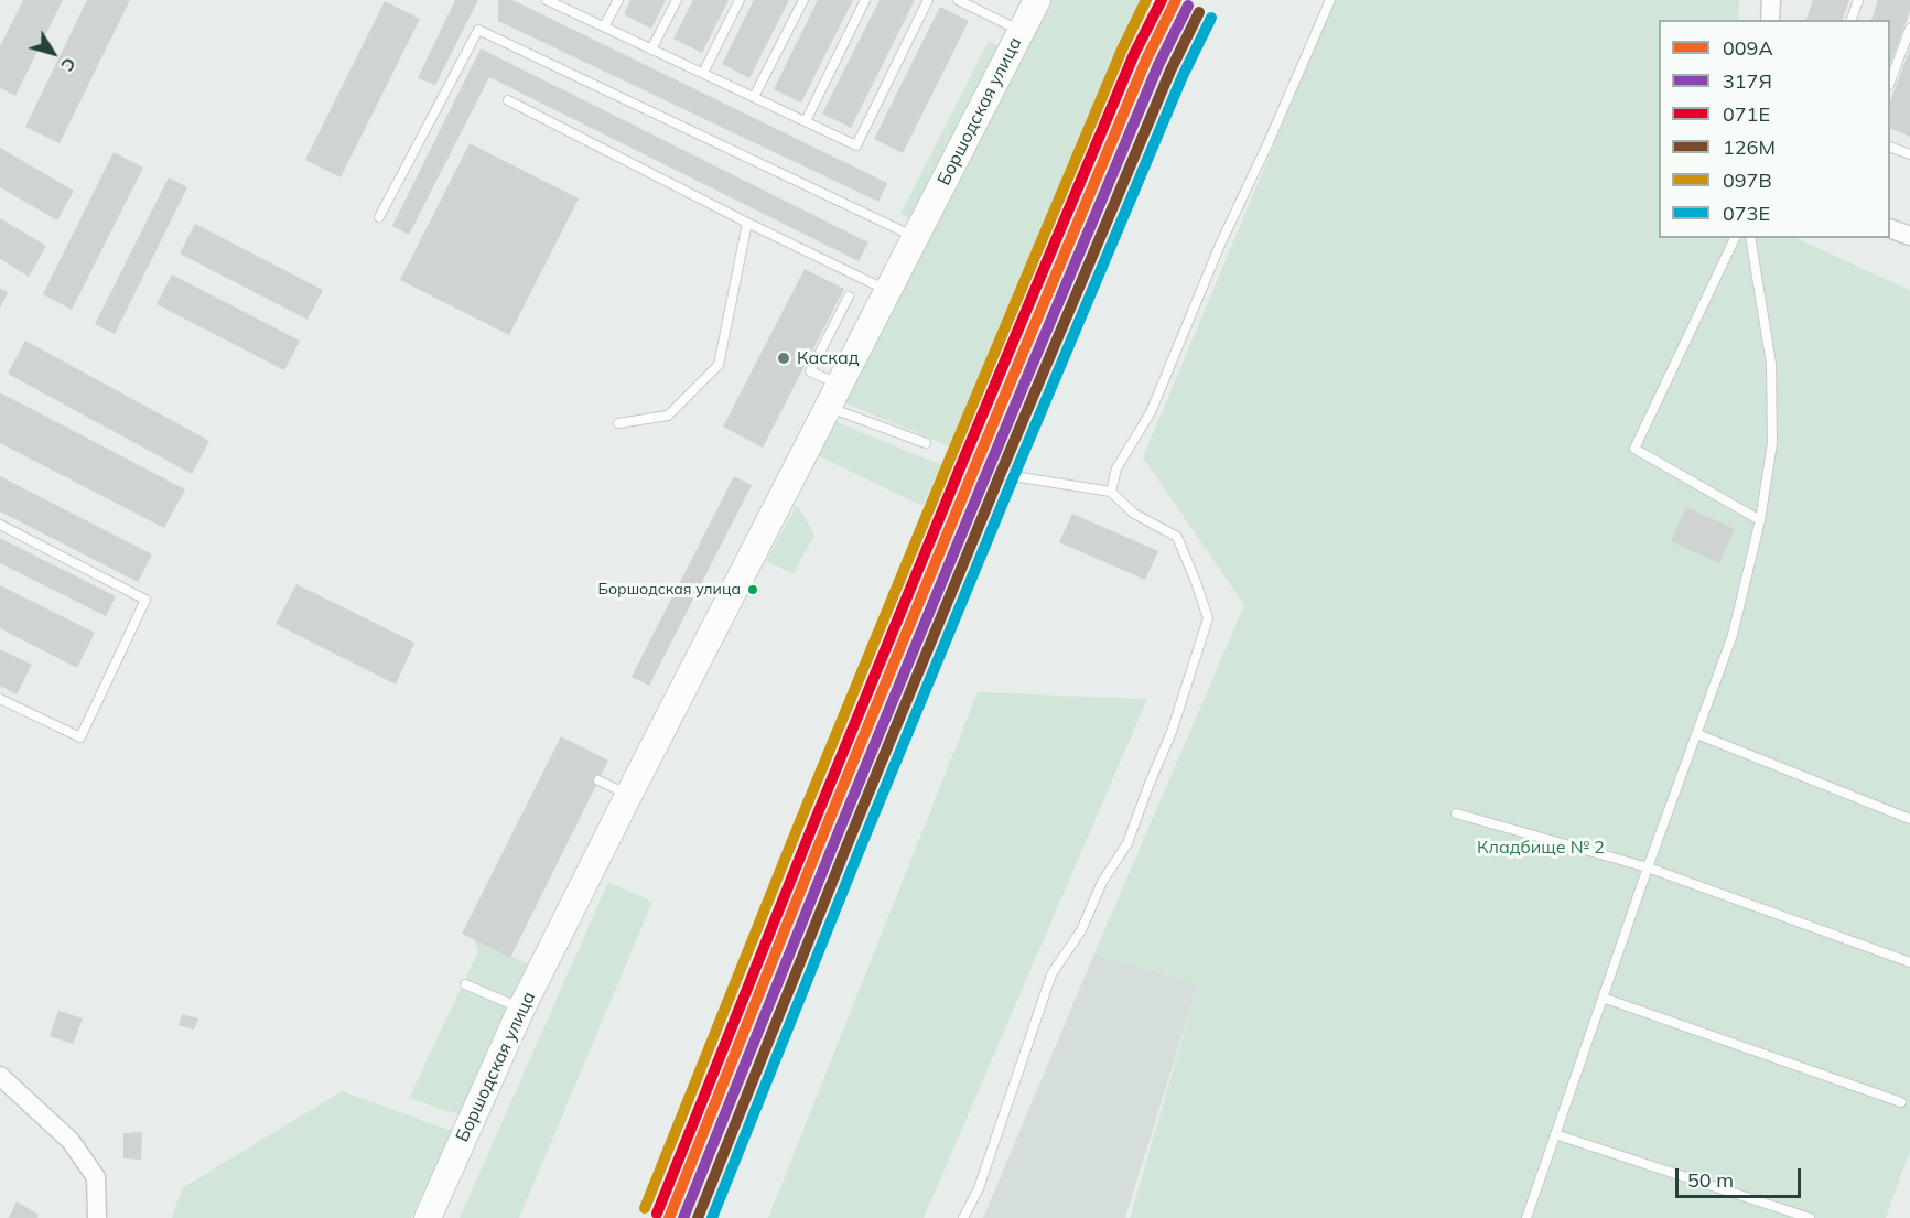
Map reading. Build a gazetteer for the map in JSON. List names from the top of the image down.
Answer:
{
  "streets": {
    "street": ["Боршодская улица"]
  },
  "parks": ["Кладбище № 2"],
  "places": ["Каскад", "Боршодская улица"],
  "lines": [
    "transit line 009А",
    "transit line 071Е",
    "transit line 097В",
    "transit line 317Я",
    "transit line 126М",
    "transit line 073Е"
  ],
  "legend": [
    "009А",
    "317Я",
    "071Е",
    "126М",
    "097В",
    "073Е"
  ],
  "scale_bar": "50 m",
  "north": "bottom right"
}
